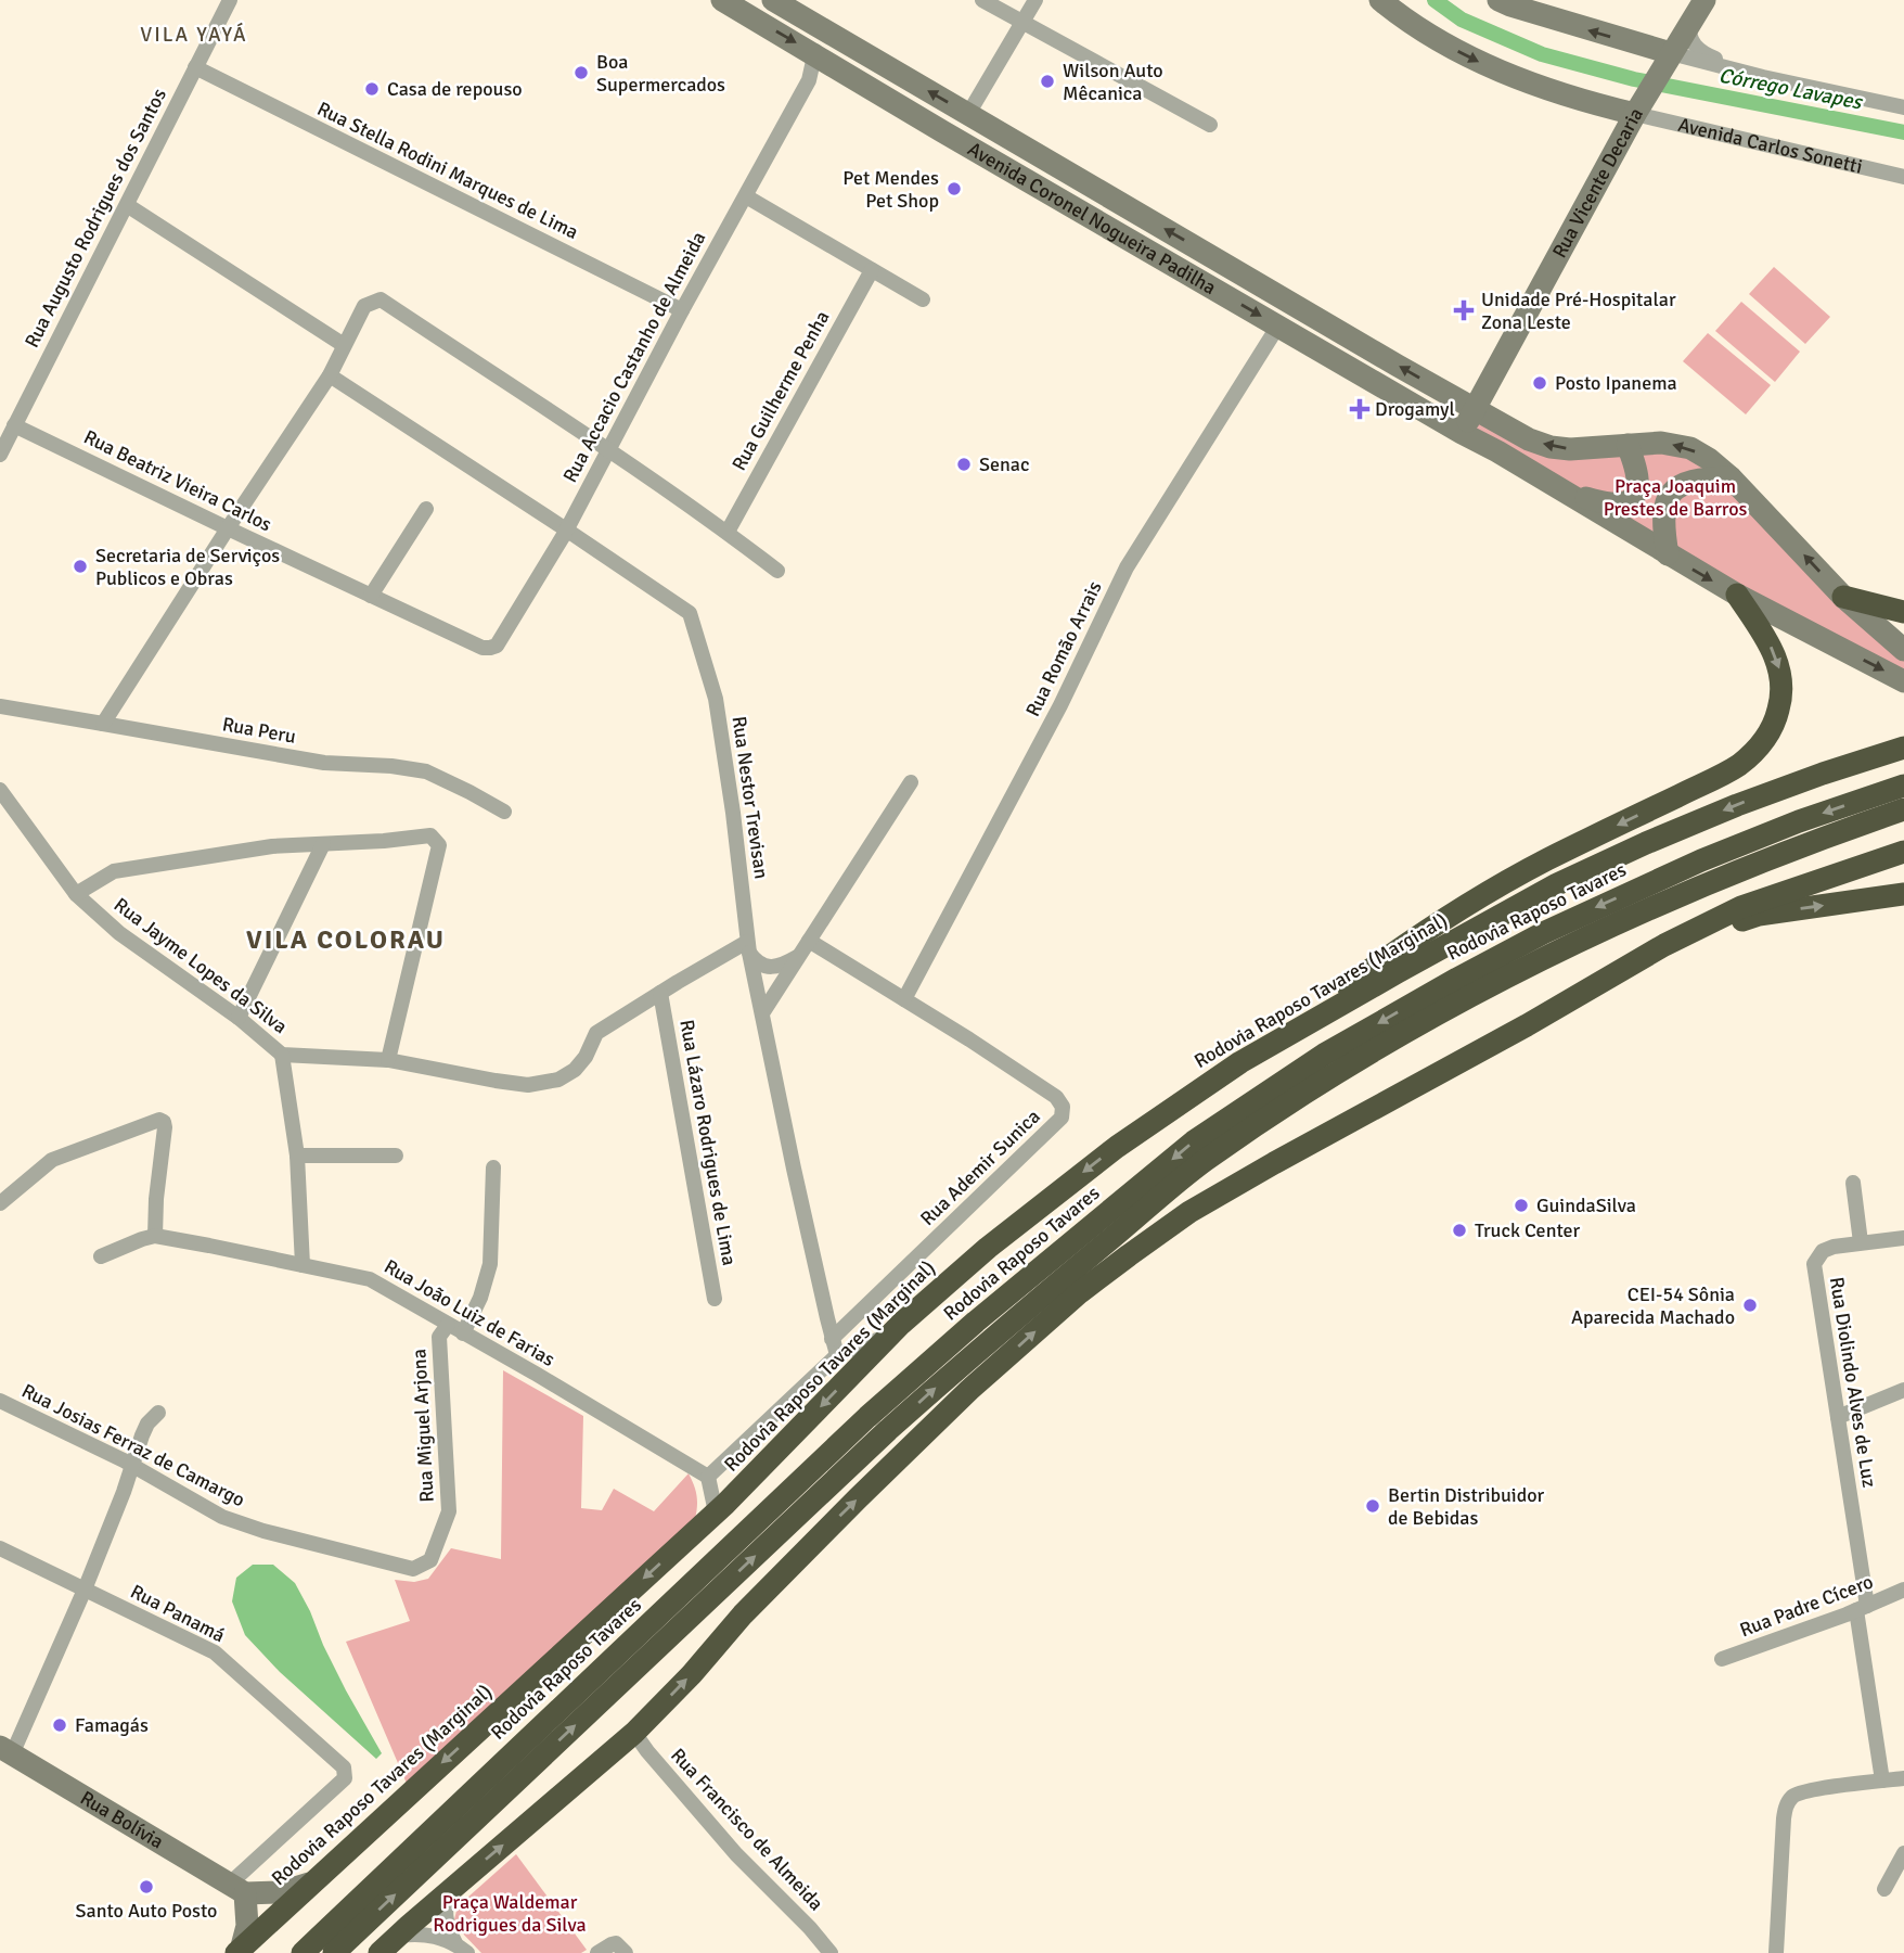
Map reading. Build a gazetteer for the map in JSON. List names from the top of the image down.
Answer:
{
  "streets": {
    "highway": ["Rodovia Raposo Tavares", "Rodovia Raposo Tavares (Marginal)"],
    "main road": [
      "Avenida Carlos Sonetti",
      "Rua Vicente Decaria",
      "Avenida Coronel Nogueira Padilha",
      "Rua Bolívia"
    ],
    "street": [
      "Rua Stella Rodini Marques de Lima",
      "Rua Augusto Rodrigues dos Santos",
      "Rua Accacio Castanho de Almeida",
      "Rua Guilherme Penha",
      "Rua Beatriz Vieira Carlos",
      "Rua Romão Arrais",
      "Rua Peru",
      "Rua Nestor Trevisan",
      "Rua Jayme Lopes da Silva",
      "Rua Lázaro Rodrigues de Lima",
      "Rua Ademir Sunica",
      "Rua João Luiz de Farias",
      "Rua Diolindo Alves de Luz",
      "Rua Miguel Arjona",
      "Rua Josias Ferraz de Camargo",
      "Rua Padre Cícero",
      "Rua Panamá",
      "Rua Francisco de Almeida"
    ]
  },
  "crossings": [
    ["Avenida Carlos Sonetti", "Rua Vicente Decaria"],
    ["Rua Stella Rodini Marques de Lima", "Rua Augusto Rodrigues dos Santos"],
    ["Rua Stella Rodini Marques de Lima", "Rua Accacio Castanho de Almeida"],
    ["Rua Vicente Decaria", "Avenida Coronel Nogueira Padilha"],
    ["Avenida Coronel Nogueira Padilha", "Rua Accacio Castanho de Almeida"],
    ["Avenida Coronel Nogueira Padilha", "Rua Romão Arrais"],
    ["Rua Augusto Rodrigues dos Santos", "Rua Beatriz Vieira Carlos"],
    ["Rua Accacio Castanho de Almeida", "Rua Beatriz Vieira Carlos"],
    ["Rua Accacio Castanho de Almeida", "Rua Nestor Trevisan"],
    ["Rua Romão Arrais", "Rua Ademir Sunica"],
    ["Rua Nestor Trevisan", "Rua Jayme Lopes da Silva"],
    ["Rua Nestor Trevisan", "Rua Ademir Sunica"],
    ["Rua Jayme Lopes da Silva", "Rua Lázaro Rodrigues de Lima"],
    ["Rua João Luiz de Farias", "Rua Miguel Arjona"],
    ["Rua Diolindo Alves de Luz", "Rua Padre Cícero"],
    ["Rua Miguel Arjona", "Rua Josias Ferraz de Camargo"],
    ["Rua Panamá", "Rua Bolívia"]
  ],
  "districts": ["VILA YAYÁ", "VILA COLORAU"],
  "water": ["Córrego Lavapes"],
  "parks": ["Praça Joaquim Prestes de Barros", "Praça Waldemar Rodrigues da Silva"],
  "places": {
    "other": [
      "Boa Supermercados",
      "Wilson Auto Mêcanica",
      "Casa de repouso",
      "Pet Mendes Pet Shop",
      "Posto Ipanema",
      "Senac",
      "Secretaria de Serviços Publicos e Obras",
      "GuindaSilva",
      "Truck Center",
      "CEI-54 Sônia Aparecida Machado",
      "Bertin Distribuidor de Bebidas",
      "Famagás",
      "Santo Auto Posto"
    ],
    "health": ["Unidade Pré-Hospitalar Zona Leste", "Drogamyl"]
  }
}
